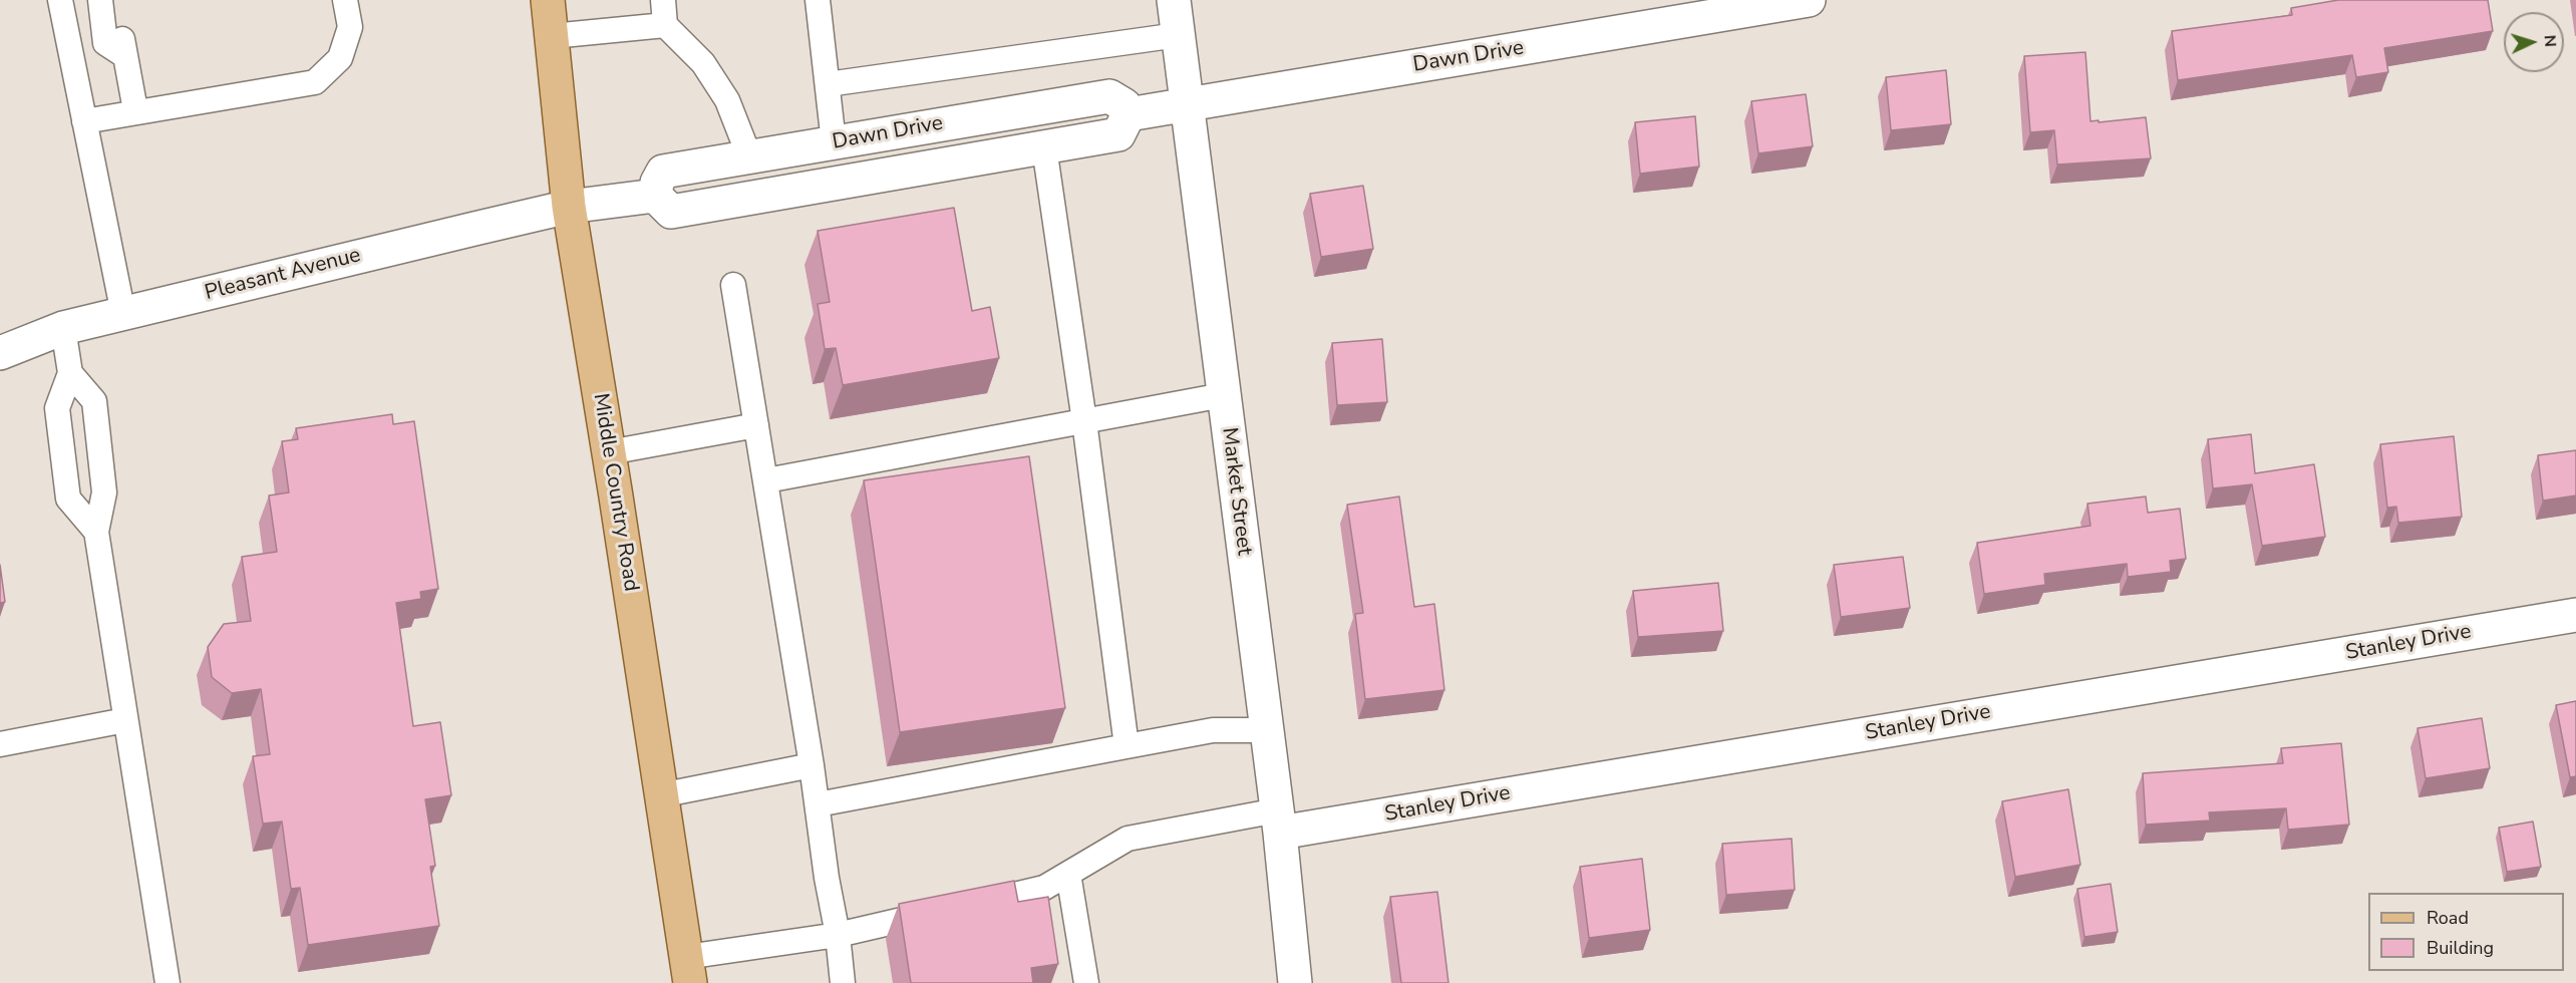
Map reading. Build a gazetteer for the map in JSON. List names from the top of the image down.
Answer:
{
  "streets": {
    "main road": ["Middle Country Road"],
    "street": [
      "Dawn Drive",
      "Pleasant Avenue",
      "Market Street",
      "Stanley Drive"
    ]
  },
  "crossings": [
    ["Dawn Drive", "Market Street"],
    ["Pleasant Avenue", "Middle Country Road"],
    ["Market Street", "Stanley Drive"]
  ],
  "legend": ["Road", "Building"],
  "north": "right"
}
